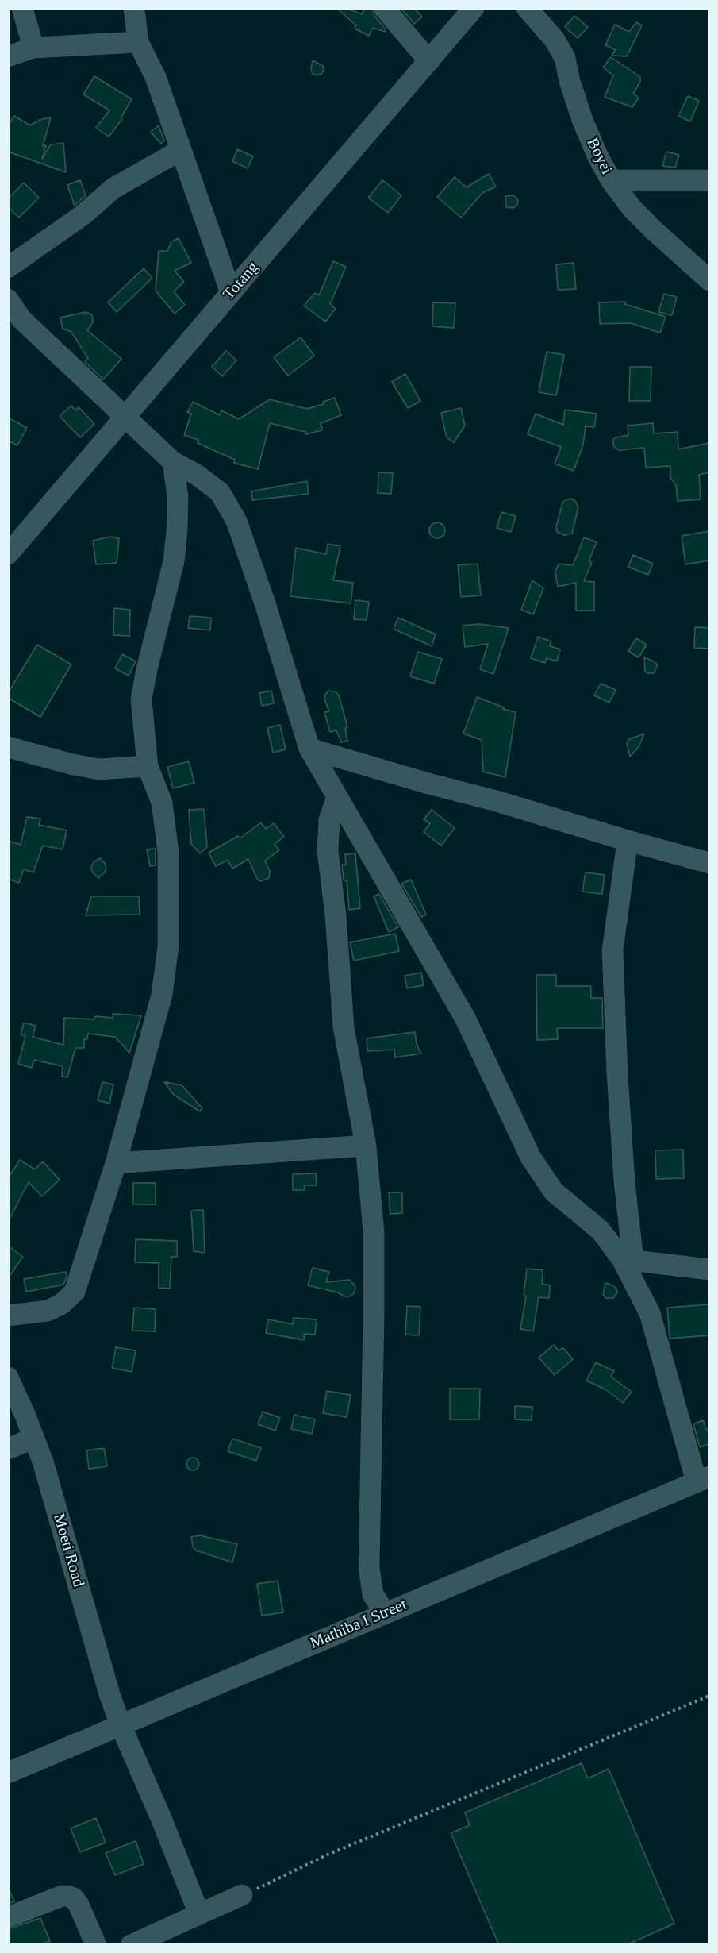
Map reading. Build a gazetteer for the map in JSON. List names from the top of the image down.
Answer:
{
  "streets": {
    "street": [
      "Boyei",
      "Totang",
      "Moeti Road",
      "Mathiba I Street"
    ]
  },
  "crossings": [
    ["Moeti Road", "Mathiba I Street"]
  ]
}
